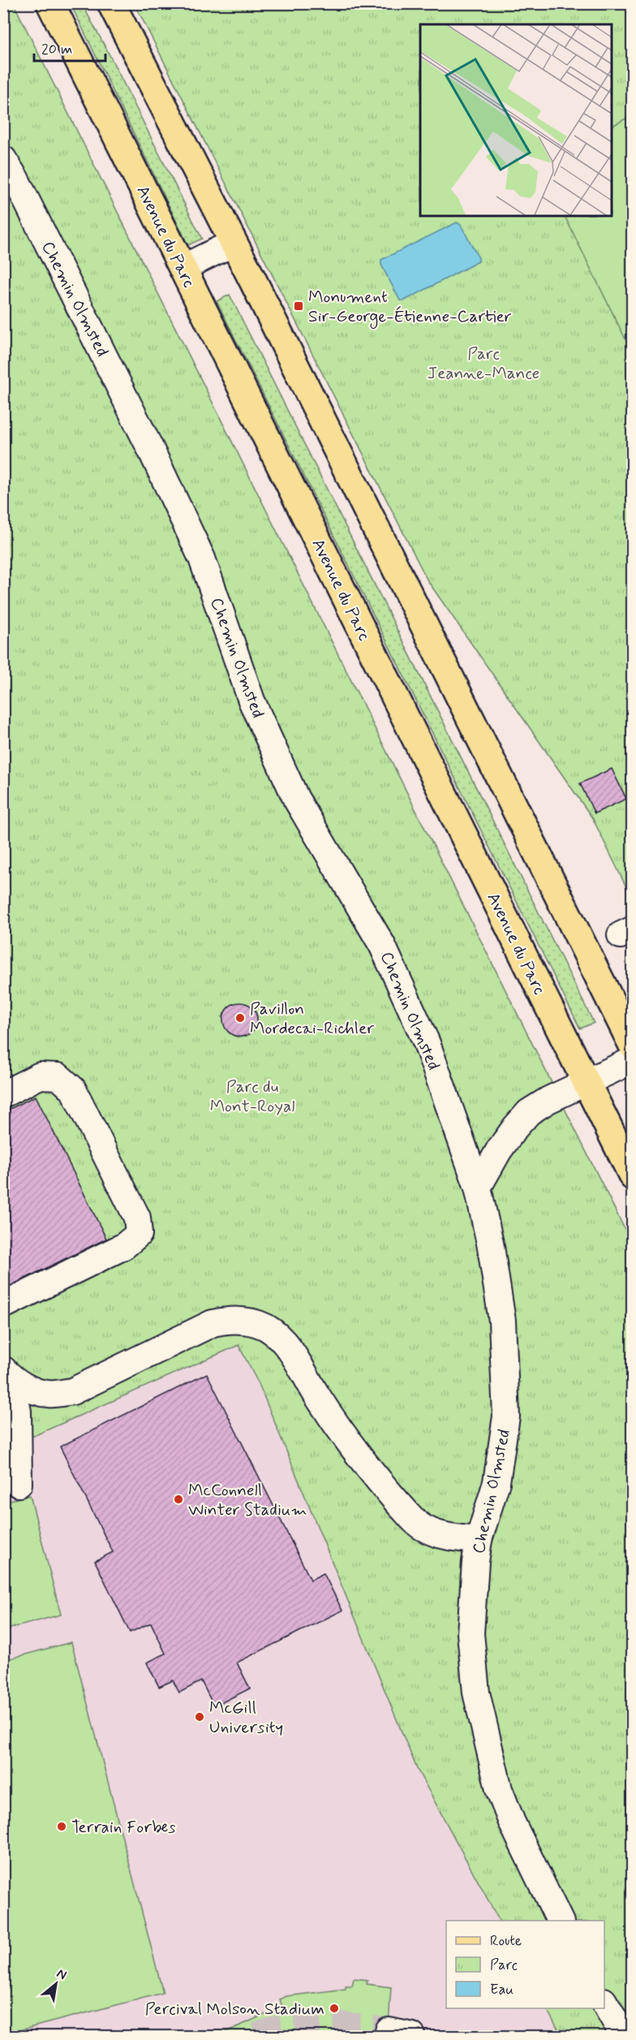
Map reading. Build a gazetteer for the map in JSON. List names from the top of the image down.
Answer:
{
  "streets": {
    "main road": ["Avenue du Parc"],
    "street": ["Chemin Olmsted"]
  },
  "parks": ["Parc Jeanne-Mance", "Parc du Mont-Royal"],
  "places": {
    "transit": ["Monument Sir-George-Étienne-Cartier"],
    "other": [
      "Pavillon Mordecai-Richler",
      "McConnell Winter Stadium",
      "McGill University",
      "Terrain Forbes",
      "Percival Molson Stadium"
    ]
  },
  "legend": ["Route", "Parc", "Eau"],
  "scale_bar": "20 m",
  "north": "top right"
}
